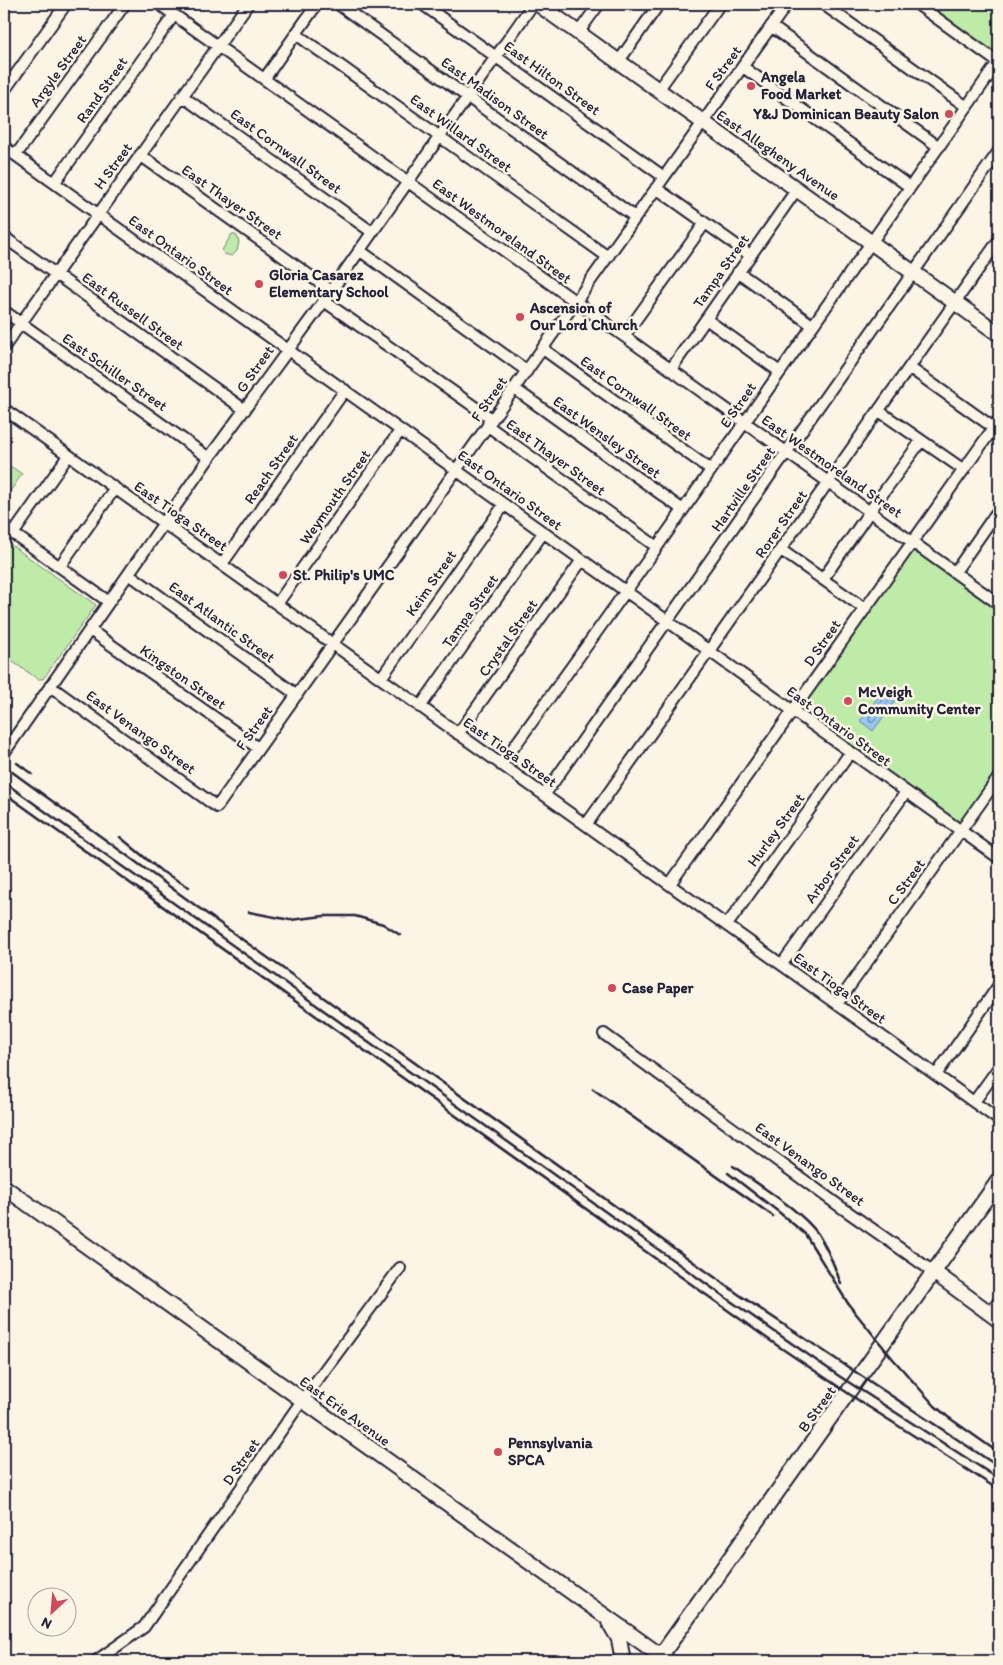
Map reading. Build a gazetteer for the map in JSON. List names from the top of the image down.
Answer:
{
  "streets": {
    "main road": [
      "East Allegheny Avenue",
      "East Venango Street",
      "B Street",
      "East Erie Avenue"
    ],
    "street": [
      "F Street",
      "Argyle Street",
      "East Hilton Street",
      "Rand Street",
      "East Madison Street",
      "East Willard Street",
      "East Cornwall Street",
      "H Street",
      "East Thayer Street",
      "East Westmoreland Street",
      "East Ontario Street",
      "Tampa Street",
      "East Russell Street",
      "G Street",
      "East Schiller Street",
      "E Street",
      "East Wensley Street",
      "Reach Street",
      "Hartville Street",
      "Weymouth Street",
      "East Tioga Street",
      "Rorer Street",
      "Keim Street",
      "East Atlantic Street",
      "Crystal Street",
      "D Street",
      "Kingston Street",
      "Hurley Street",
      "Arbor Street",
      "C Street"
    ]
  },
  "crossings": [
    ["F Street", "East Hilton Street"],
    ["F Street", "East Madison Street"],
    ["F Street", "East Willard Street"],
    ["F Street", "East Cornwall Street"],
    ["F Street", "East Allegheny Avenue"],
    ["F Street", "East Thayer Street"],
    ["F Street", "East Westmoreland Street"],
    ["F Street", "East Ontario Street"],
    ["F Street", "East Wensley Street"],
    ["F Street", "East Tioga Street"],
    ["F Street", "East Atlantic Street"],
    ["F Street", "Kingston Street"],
    ["F Street", "East Venango Street"],
    ["Argyle Street", "East Ontario Street"],
    ["East Hilton Street", "G Street"],
    ["Rand Street", "East Westmoreland Street"],
    ["Rand Street", "East Ontario Street"],
    ["East Madison Street", "G Street"],
    ["East Willard Street", "G Street"],
    ["East Cornwall Street", "H Street"],
    ["East Cornwall Street", "G Street"],
    ["East Cornwall Street", "E Street"],
    ["East Allegheny Avenue", "Tampa Street"],
    ["East Allegheny Avenue", "E Street"],
    ["East Allegheny Avenue", "Hartville Street"],
    ["East Allegheny Avenue", "Rorer Street"],
    ["H Street", "East Thayer Street"],
    ["H Street", "East Westmoreland Street"],
    ["H Street", "East Ontario Street"],
    ["H Street", "East Russell Street"],
    ["H Street", "East Schiller Street"],
    ["East Thayer Street", "G Street"],
    ["East Thayer Street", "E Street"],
    ["East Westmoreland Street", "Tampa Street"],
    ["East Westmoreland Street", "G Street"],
    ["East Westmoreland Street", "E Street"],
    ["East Westmoreland Street", "Hartville Street"],
    ["East Westmoreland Street", "Rorer Street"],
    ["East Westmoreland Street", "D Street"],
    ["East Ontario Street", "Tampa Street"],
    ["East Ontario Street", "G Street"],
    ["East Ontario Street", "E Street"],
    ["East Ontario Street", "Reach Street"],
    ["East Ontario Street", "Hartville Street"],
    ["East Ontario Street", "Weymouth Street"],
    ["East Ontario Street", "Rorer Street"],
    ["East Ontario Street", "Keim Street"],
    ["East Ontario Street", "Crystal Street"],
    ["East Ontario Street", "D Street"],
    ["East Ontario Street", "Hurley Street"],
    ["East Ontario Street", "Arbor Street"],
    ["East Ontario Street", "C Street"],
    ["Tampa Street", "East Tioga Street"],
    ["East Russell Street", "G Street"],
    ["G Street", "East Schiller Street"],
    ["G Street", "East Tioga Street"],
    ["G Street", "East Atlantic Street"],
    ["G Street", "Kingston Street"],
    ["G Street", "East Venango Street"],
    ["E Street", "East Wensley Street"],
    ["E Street", "East Tioga Street"],
    ["Reach Street", "East Tioga Street"],
    ["Hartville Street", "East Tioga Street"],
    ["Weymouth Street", "East Tioga Street"],
    ["East Tioga Street", "Rorer Street"],
    ["East Tioga Street", "Keim Street"],
    ["East Tioga Street", "Crystal Street"],
    ["East Tioga Street", "D Street"],
    ["East Tioga Street", "Hurley Street"],
    ["East Tioga Street", "Arbor Street"],
    ["East Tioga Street", "C Street"],
    ["D Street", "East Erie Avenue"],
    ["East Venango Street", "B Street"],
    ["B Street", "East Erie Avenue"]
  ],
  "places": [
    "Angela Food Market",
    "Y&J Dominican Beauty Salon",
    "Gloria Casarez Elementary School",
    "Ascension of Our Lord Church",
    "St. Philip's UMC",
    "McVeigh Community Center",
    "Case Paper",
    "Pennsylvania SPCA"
  ],
  "north": "bottom left"
}
